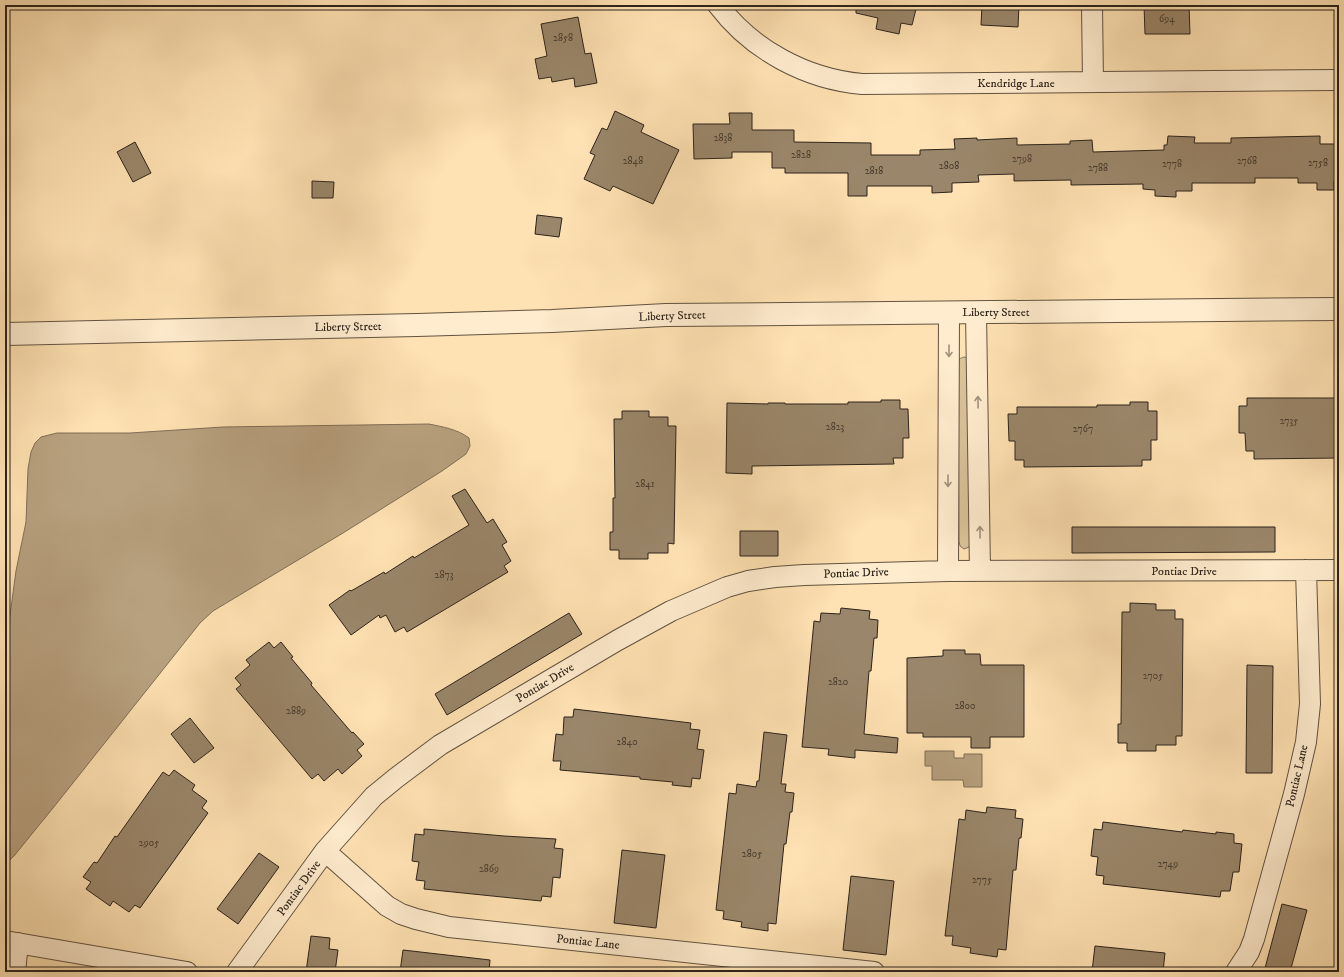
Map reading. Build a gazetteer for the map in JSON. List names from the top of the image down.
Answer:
{
  "streets": {
    "street": [
      "Kendridge Lane",
      "Liberty Street",
      "Pontiac Drive",
      "Pontiac Lane"
    ]
  },
  "crossings": [
    ["Pontiac Drive", "Pontiac Lane"]
  ],
  "house_numbers": [
    "694",
    "2858",
    "2838",
    "2828",
    "2798",
    "2848",
    "2768",
    "2758",
    "2778",
    "2808",
    "2788",
    "2818",
    "2735",
    "2823",
    "2767",
    "2841",
    "2873",
    "2705",
    "2820",
    "2800",
    "2889",
    "2840",
    "2905",
    "2805",
    "2749",
    "2869",
    "2775"
  ]
}
